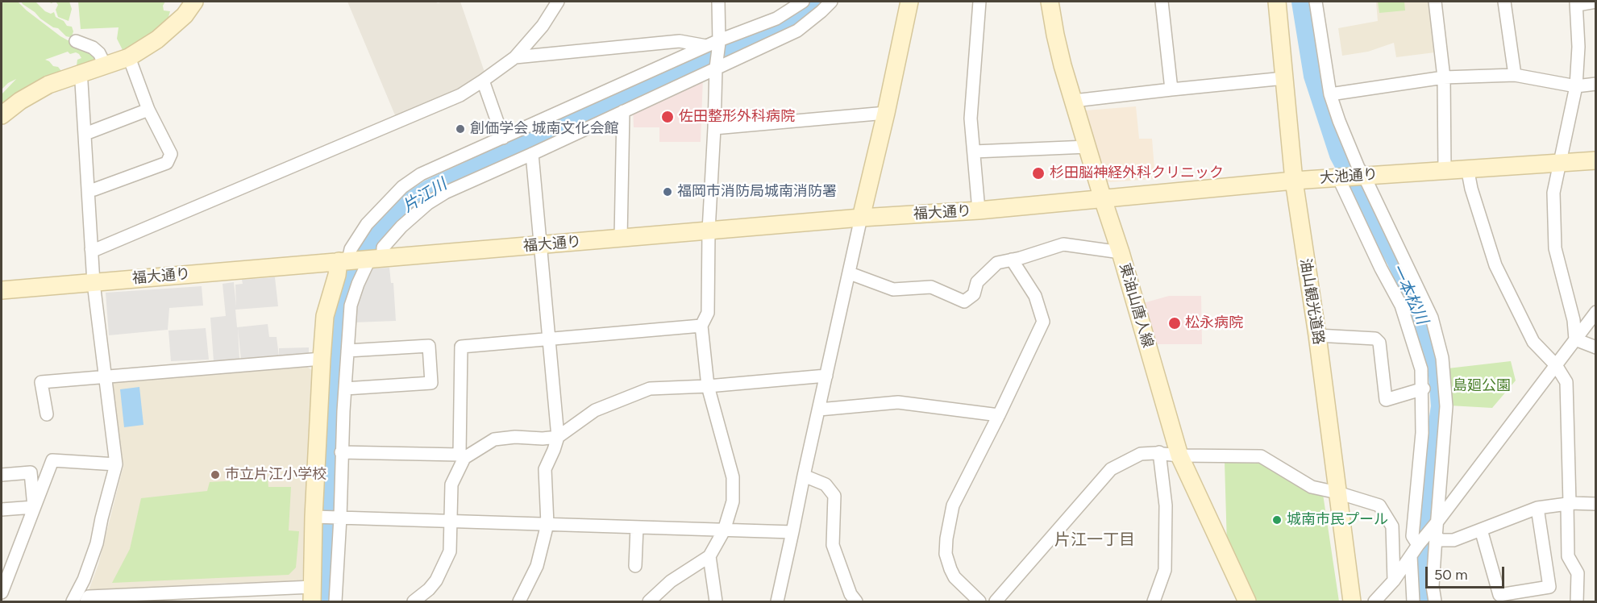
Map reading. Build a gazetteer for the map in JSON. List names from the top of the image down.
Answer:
{
  "streets": {
    "street": [
      "大池通り",
      "福大通り",
      "油山観光道路",
      "東油山唐人線"
    ]
  },
  "crossings": [
    ["大池通り", "福大通り"],
    ["大池通り", "油山観光道路"],
    ["大池通り", "東油山唐人線"],
    ["福大通り", "東油山唐人線"]
  ],
  "districts": ["片江一丁目"],
  "water": ["片江川", "一本松川"],
  "parks": ["島廻公園"],
  "places": [
    "佐田整形外科病院",
    "創価学会 城南文化会館",
    "杉田脳神経外科クリニック",
    "福岡市消防局城南消防署",
    "松永病院",
    "市立片江小学校",
    "城南市民プール"
  ],
  "scale_bar": "50 m"
}
